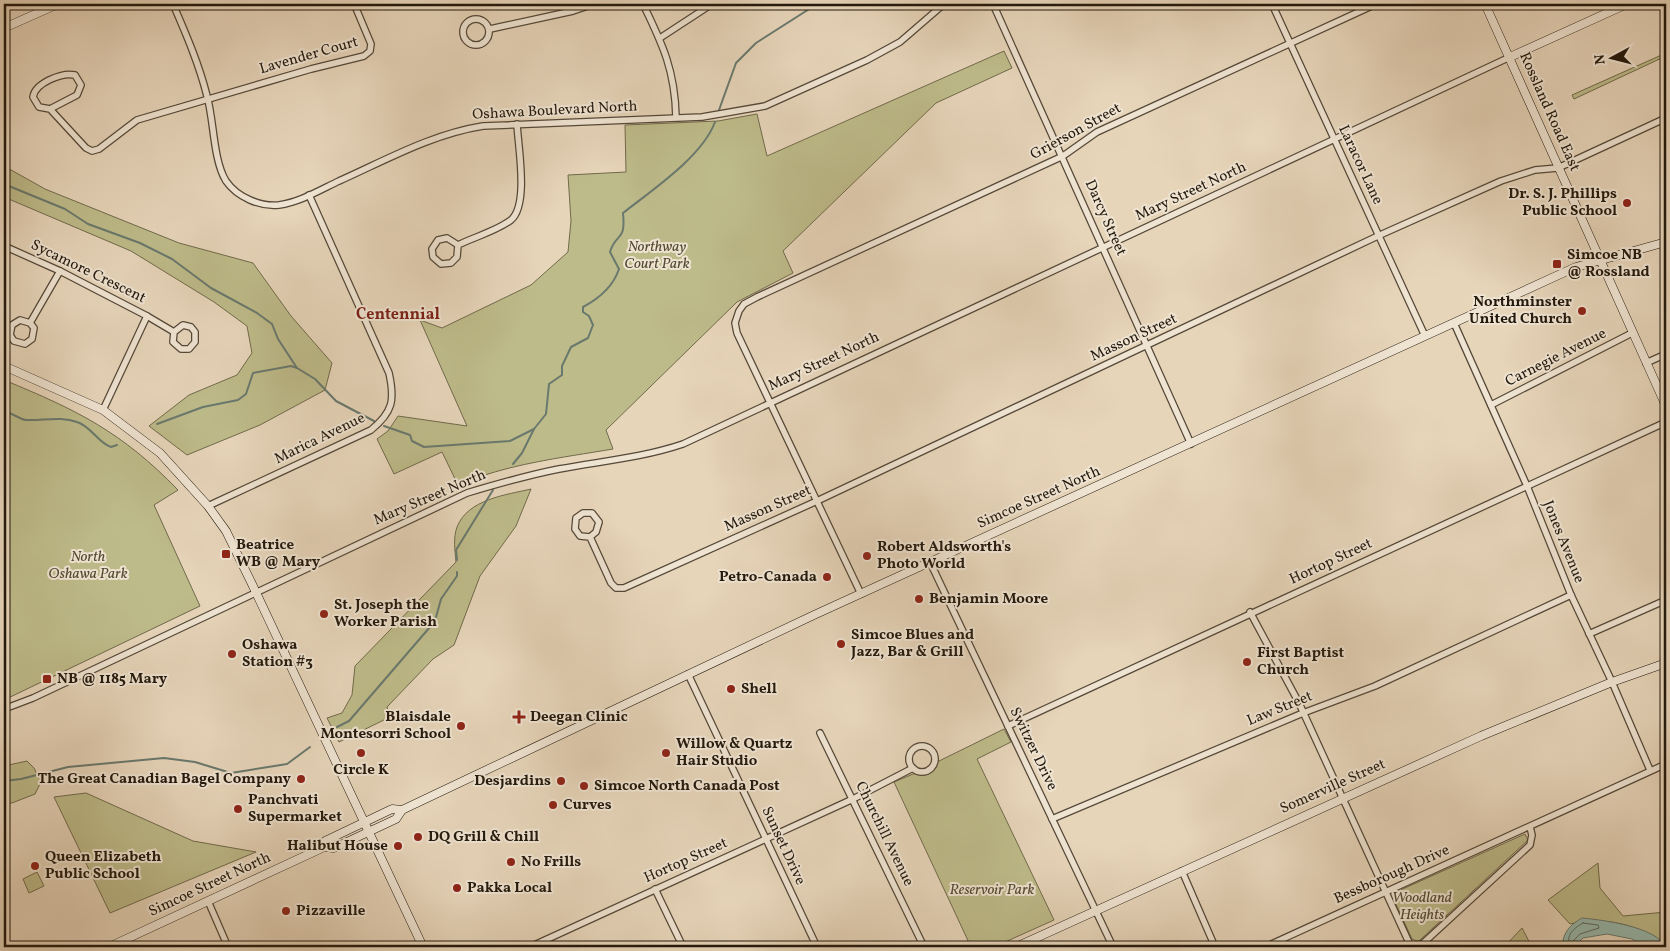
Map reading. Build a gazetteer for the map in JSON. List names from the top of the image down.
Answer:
{
  "streets": {
    "main road": [
      "Rossland Road East",
      "Mary Street North",
      "Simcoe Street North",
      "Somerville Street"
    ],
    "street": [
      "Lavender Court",
      "Oshawa Boulevard North",
      "Grierson Street",
      "Laracor Lane",
      "Darcy Street",
      "Sycamore Crescent",
      "Masson Street",
      "Carnegie Avenue",
      "Marica Avenue",
      "Jones Avenue",
      "Hortop Street",
      "Law Street",
      "Switzer Drive",
      "Churchill Avenue",
      "Sunset Drive",
      "Bessborough Drive"
    ]
  },
  "crossings": [
    ["Lavender Court", "Oshawa Boulevard North"],
    ["Oshawa Boulevard North", "Marica Avenue"],
    ["Rossland Road East", "Mary Street North"],
    ["Rossland Road East", "Masson Street"],
    ["Rossland Road East", "Carnegie Avenue"],
    ["Rossland Road East", "Simcoe Street North"],
    ["Grierson Street", "Laracor Lane"],
    ["Grierson Street", "Mary Street North"],
    ["Grierson Street", "Darcy Street"],
    ["Laracor Lane", "Mary Street North"],
    ["Laracor Lane", "Masson Street"],
    ["Laracor Lane", "Simcoe Street North"],
    ["Mary Street North", "Darcy Street"],
    ["Darcy Street", "Masson Street"],
    ["Darcy Street", "Simcoe Street North"],
    ["Carnegie Avenue", "Jones Avenue"],
    ["Simcoe Street North", "Jones Avenue"],
    ["Simcoe Street North", "Switzer Drive"],
    ["Simcoe Street North", "Sunset Drive"],
    ["Jones Avenue", "Hortop Street"],
    ["Jones Avenue", "Law Street"],
    ["Jones Avenue", "Somerville Street"],
    ["Jones Avenue", "Bessborough Drive"],
    ["Hortop Street", "Switzer Drive"],
    ["Hortop Street", "Churchill Avenue"],
    ["Hortop Street", "Sunset Drive"],
    ["Law Street", "Switzer Drive"],
    ["Switzer Drive", "Somerville Street"]
  ],
  "districts": ["Centennial"],
  "parks": [
    "Northway Court Park",
    "North Oshawa Park",
    "Reservoir Park",
    "Woodland Heights"
  ],
  "places": {
    "other": [
      "Dr. S. J. Phillips Public School",
      "Northminster United Church",
      "Robert Aldsworth's Photo World",
      "Petro-Canada",
      "Benjamin Moore",
      "St. Joseph the Worker Parish",
      "Simcoe Blues and Jazz, Bar & Grill",
      "Oshawa Station #3",
      "First Baptist Church",
      "Shell",
      "Blaisdale Montesorri School",
      "Circle K",
      "Willow & Quartz Hair Studio",
      "The Great Canadian Bagel Company",
      "Desjardins",
      "Simcoe North Canada Post",
      "Curves",
      "Panchvati Supermarket",
      "DQ Grill & Chill",
      "Halibut House",
      "No Frills",
      "Queen Elizabeth Public School",
      "Pakka Local",
      "Pizzaville"
    ],
    "transit": ["Simcoe NB @ Rossland", "Beatrice WB @ Mary", "NB @ 1185 Mary"],
    "health": ["Deegan Clinic"]
  },
  "north": "left"
}
